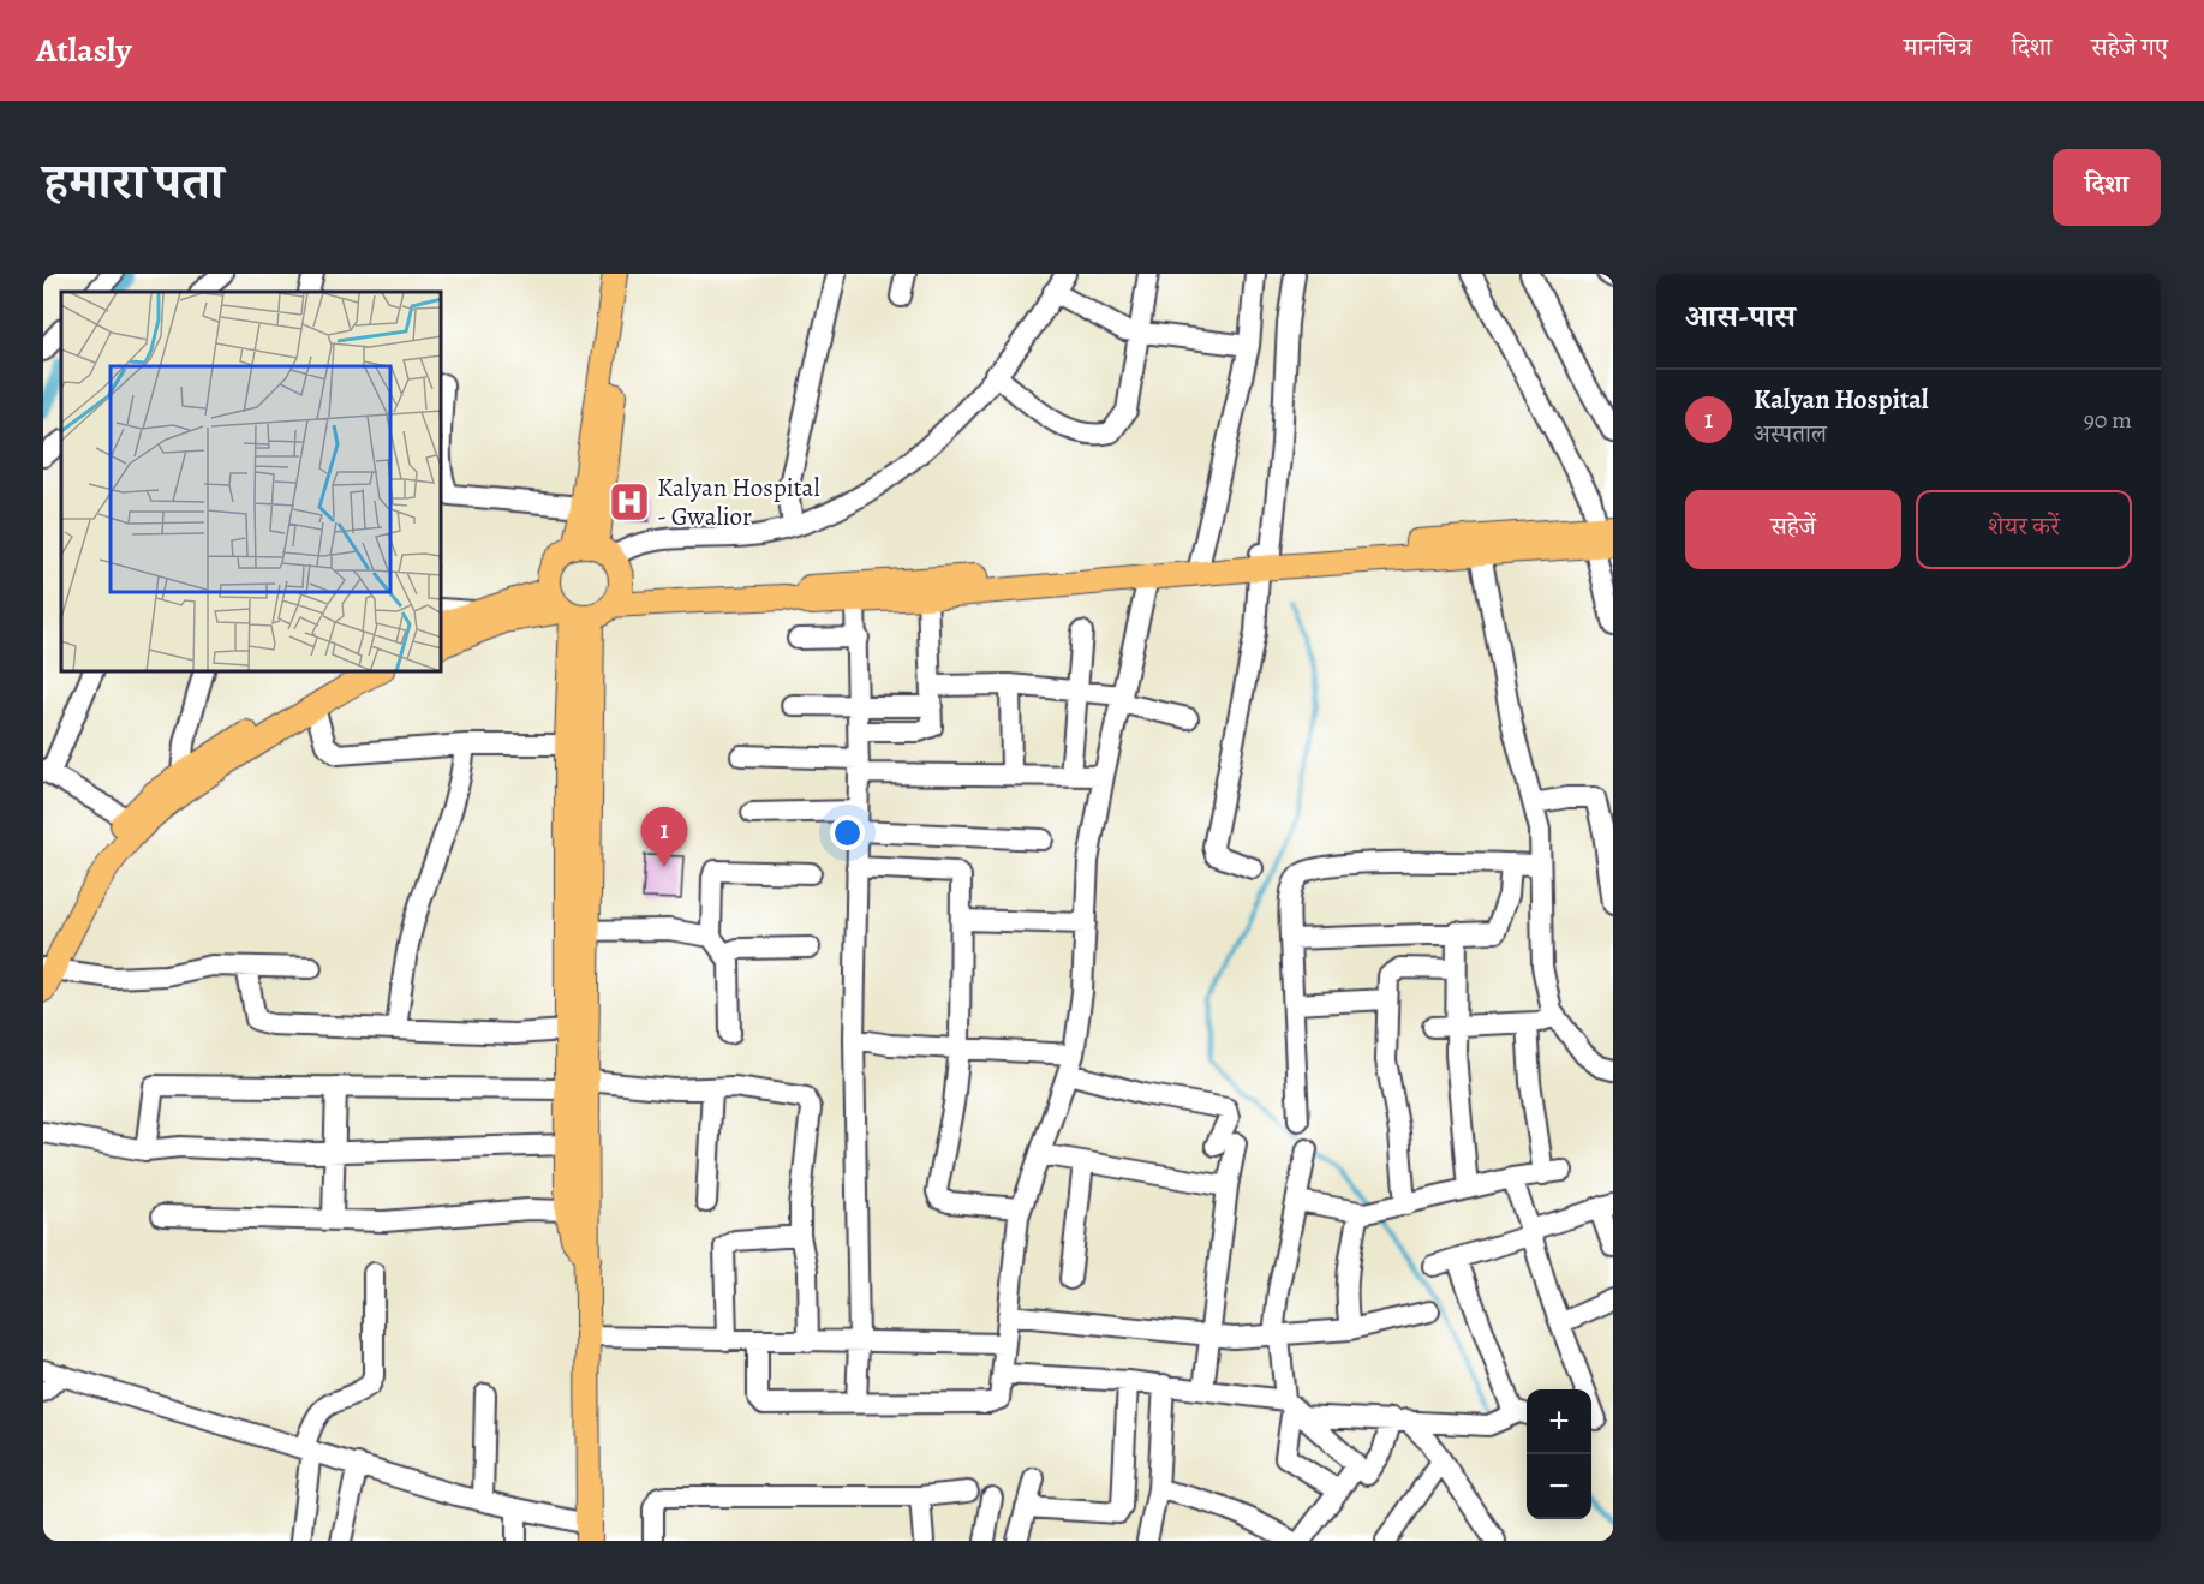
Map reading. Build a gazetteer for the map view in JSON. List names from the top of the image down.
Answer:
{
  "places": {
    "hospital": ["Kalyan Hospital - Gwalior"]
  },
  "page": {
    "header": "Atlasly",
    "nav": ["मानचित्र", "दिशा", "सहेजे गए"],
    "title": "हमारा पता",
    "buttons": [
      "दिशा",
      ["सहेजें", "शेयर करें"]
    ],
    "heading": "आस-पास",
    "list": [
      {
        "mark": "1",
        "name": "Kalyan Hospital",
        "note": "अस्पताल",
        "value": "90 m"
      }
    ],
    "pins": "1",
    "map_buttons": ["+", "−"]
  }
}
